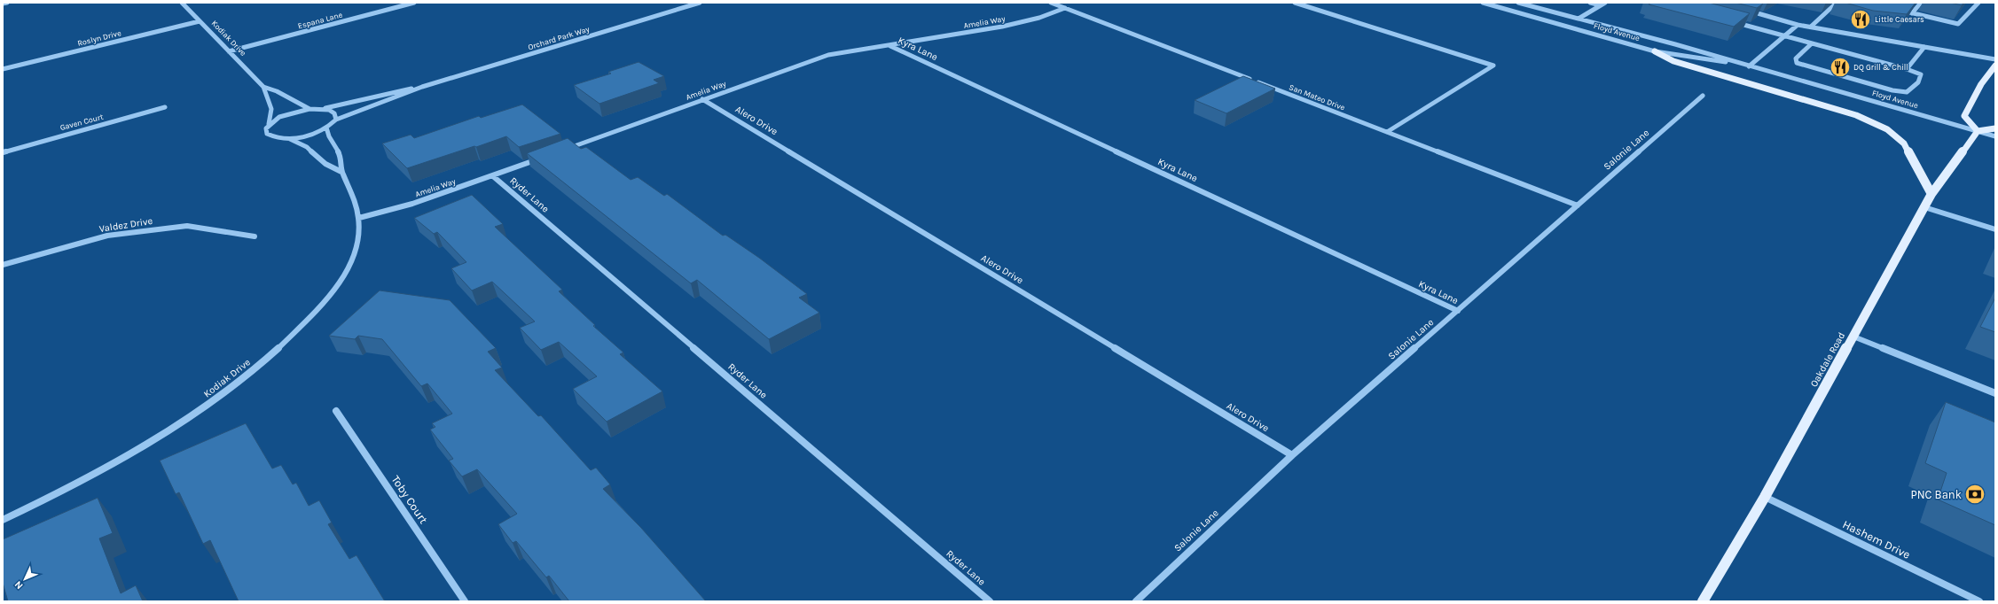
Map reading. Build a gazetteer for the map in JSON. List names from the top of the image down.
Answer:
{
  "streets": {
    "main road": ["Oakdale Road"],
    "street": [
      "Espana Lane",
      "Amelia Way",
      "Floyd Avenue",
      "Roslyn Drive",
      "Kodiak Drive",
      "Orchard Park Way",
      "Kyra Lane",
      "San Mateo Drive",
      "Alero Drive",
      "Gaven Court",
      "Salonie Lane",
      "Ryder Lane",
      "Valdez Drive",
      "Toby Court",
      "Hashem Drive"
    ]
  },
  "crossings": [
    ["Espana Lane", "Kodiak Drive"],
    ["Amelia Way", "Kodiak Drive"],
    ["Amelia Way", "Kyra Lane"],
    ["Amelia Way", "San Mateo Drive"],
    ["Amelia Way", "Alero Drive"],
    ["Amelia Way", "Ryder Lane"],
    ["Floyd Avenue", "Oakdale Road"],
    ["Roslyn Drive", "Kodiak Drive"],
    ["Kyra Lane", "Salonie Lane"],
    ["San Mateo Drive", "Salonie Lane"],
    ["Alero Drive", "Salonie Lane"],
    ["Oakdale Road", "Hashem Drive"]
  ],
  "places": {
    "restaurant": ["Little Caesars", "DQ Grill & Chill"],
    "bank": ["PNC Bank"]
  },
  "north": "bottom left"
}
